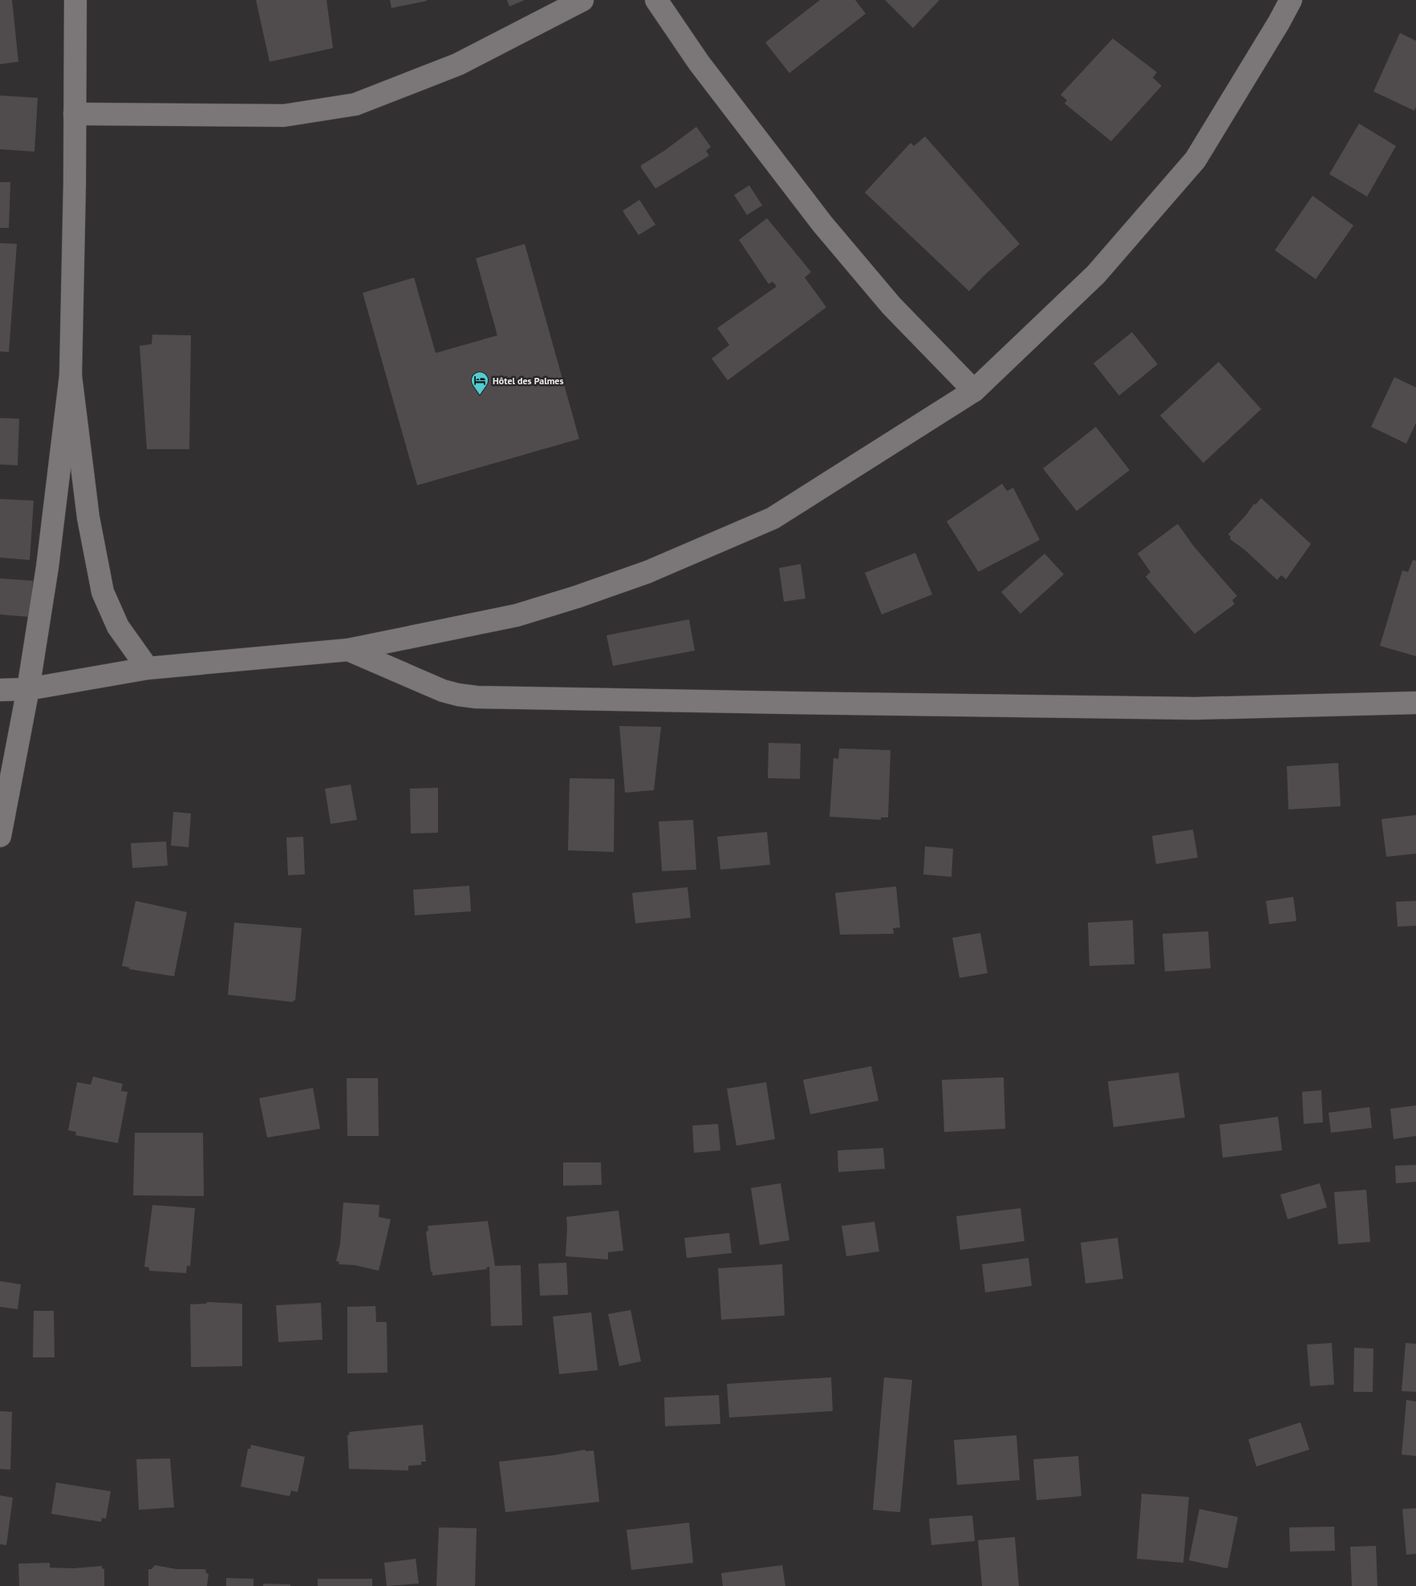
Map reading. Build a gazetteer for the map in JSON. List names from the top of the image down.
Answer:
{
  "places": {
    "hotel": ["Hôtel des Palmes"]
  }
}
